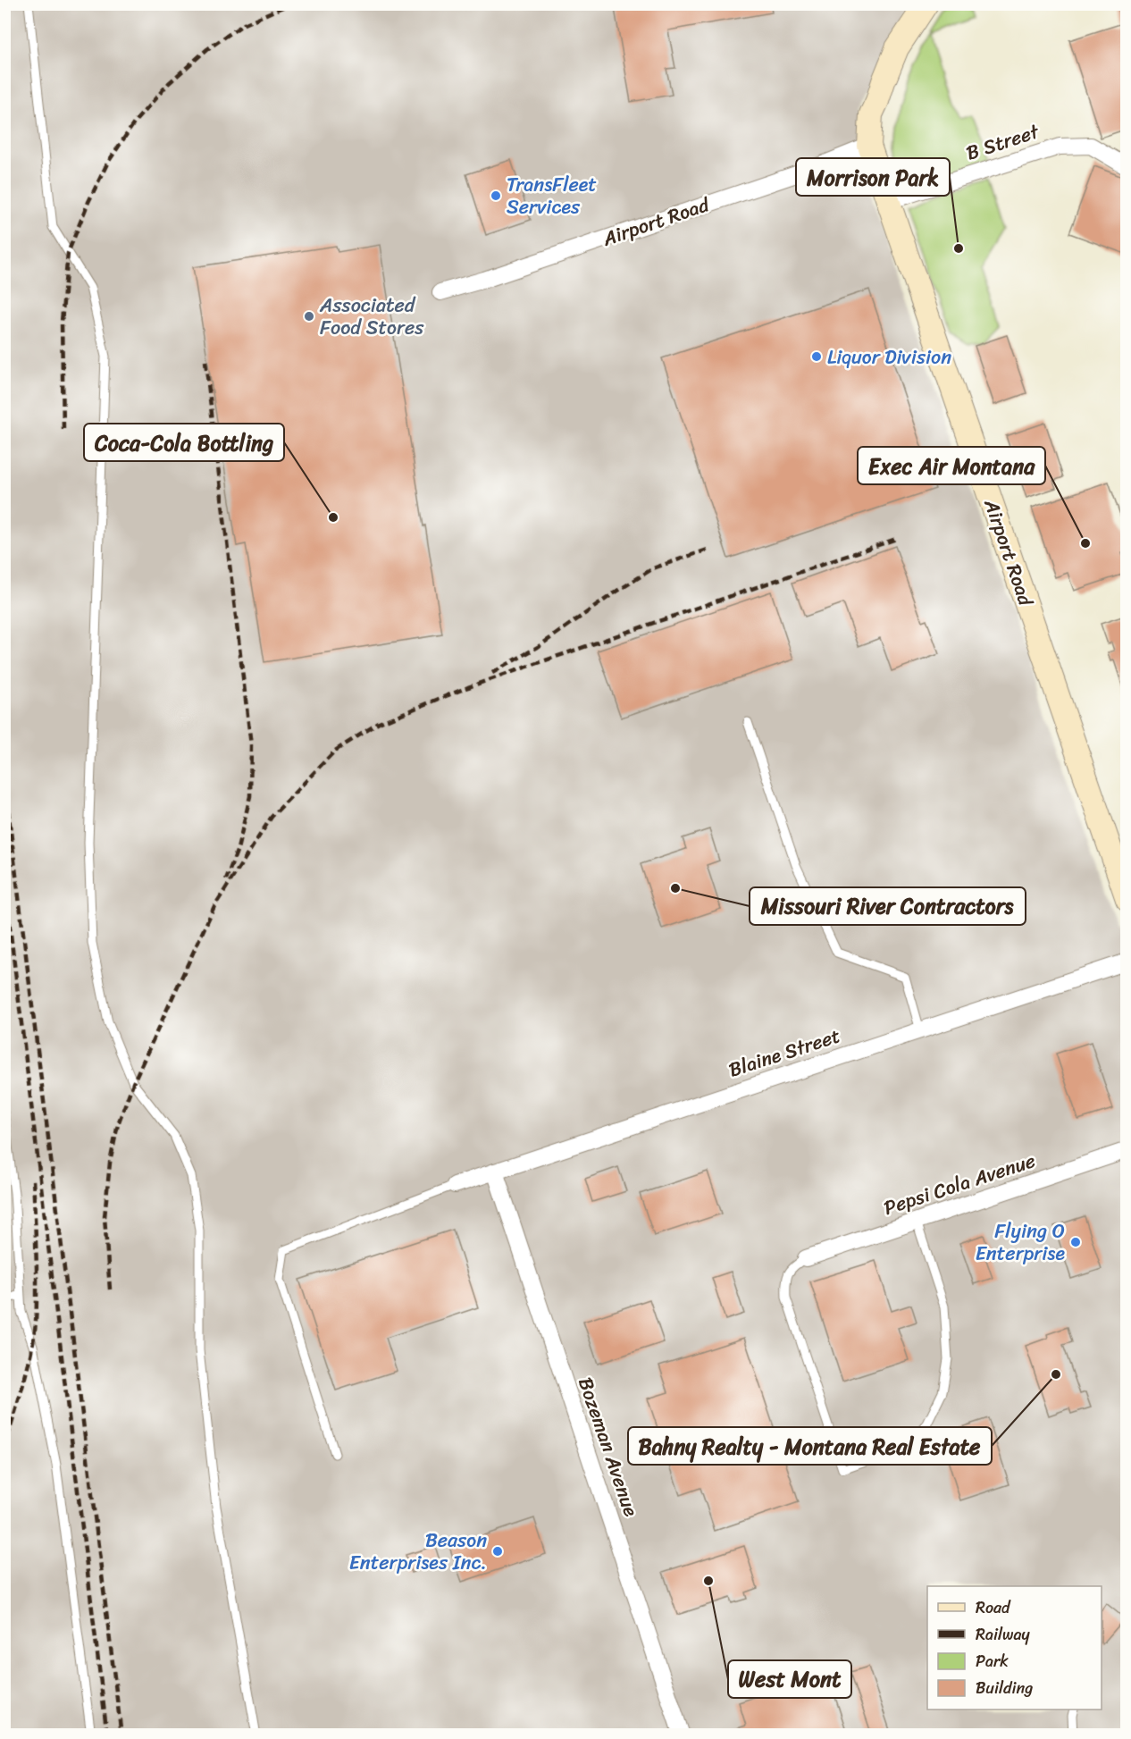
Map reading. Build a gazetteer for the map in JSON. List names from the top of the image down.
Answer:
{
  "streets": {
    "street": [
      "B Street",
      "Airport Road",
      "Blaine Street",
      "Pepsi Cola Avenue",
      "Bozeman Avenue"
    ]
  },
  "crossings": [
    ["B Street", "Airport Road"],
    ["Blaine Street", "Bozeman Avenue"]
  ],
  "places": [
    "TransFleet Services",
    "Morrison Park",
    "Associated Food Stores",
    "Liquor Division",
    "Coca-Cola Bottling",
    "Exec Air Montana",
    "Missouri River Contractors",
    "Flying O Enterprise",
    "Bahny Realty - Montana Real Estate",
    "Beason Enterprises Inc.",
    "West Mont"
  ],
  "legend": [
    "Road",
    "Railway",
    "Park",
    "Building"
  ]
}
